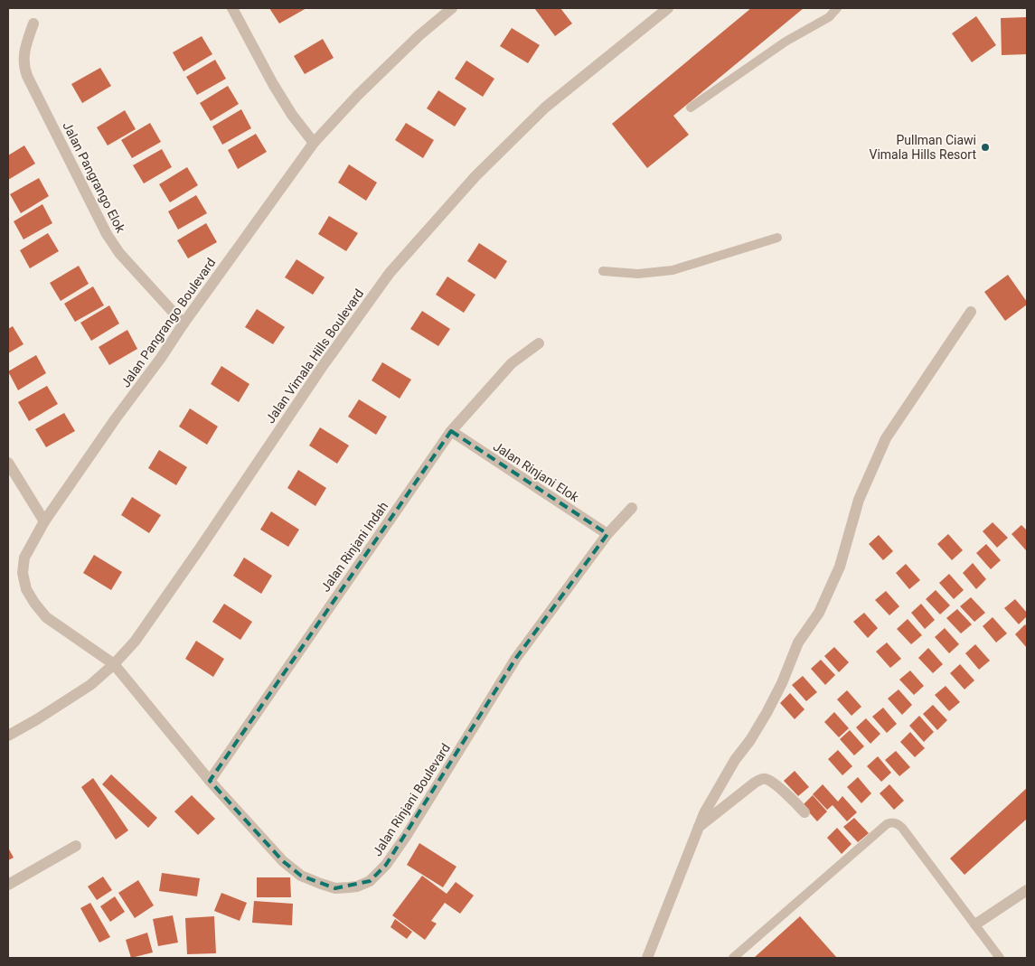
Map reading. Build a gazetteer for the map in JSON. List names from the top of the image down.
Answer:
{
  "streets": {
    "street": [
      "Jalan Pangrango Elok",
      "Jalan Pangrango Boulevard",
      "Jalan Vimala Hills Boulevard",
      "Jalan Rinjani Elok",
      "Jalan Rinjani Indah",
      "Jalan Rinjani Boulevard"
    ]
  },
  "crossings": [
    ["Jalan Pangrango Elok", "Jalan Pangrango Boulevard"],
    ["Jalan Pangrango Boulevard", "Jalan Vimala Hills Boulevard"],
    ["Jalan Pangrango Boulevard", "Jalan Rinjani Boulevard"],
    ["Jalan Vimala Hills Boulevard", "Jalan Rinjani Boulevard"],
    ["Jalan Rinjani Elok", "Jalan Rinjani Indah"],
    ["Jalan Rinjani Elok", "Jalan Rinjani Boulevard"],
    ["Jalan Rinjani Indah", "Jalan Rinjani Boulevard"]
  ],
  "places": ["Pullman Ciawi Vimala Hills Resort"]
}
